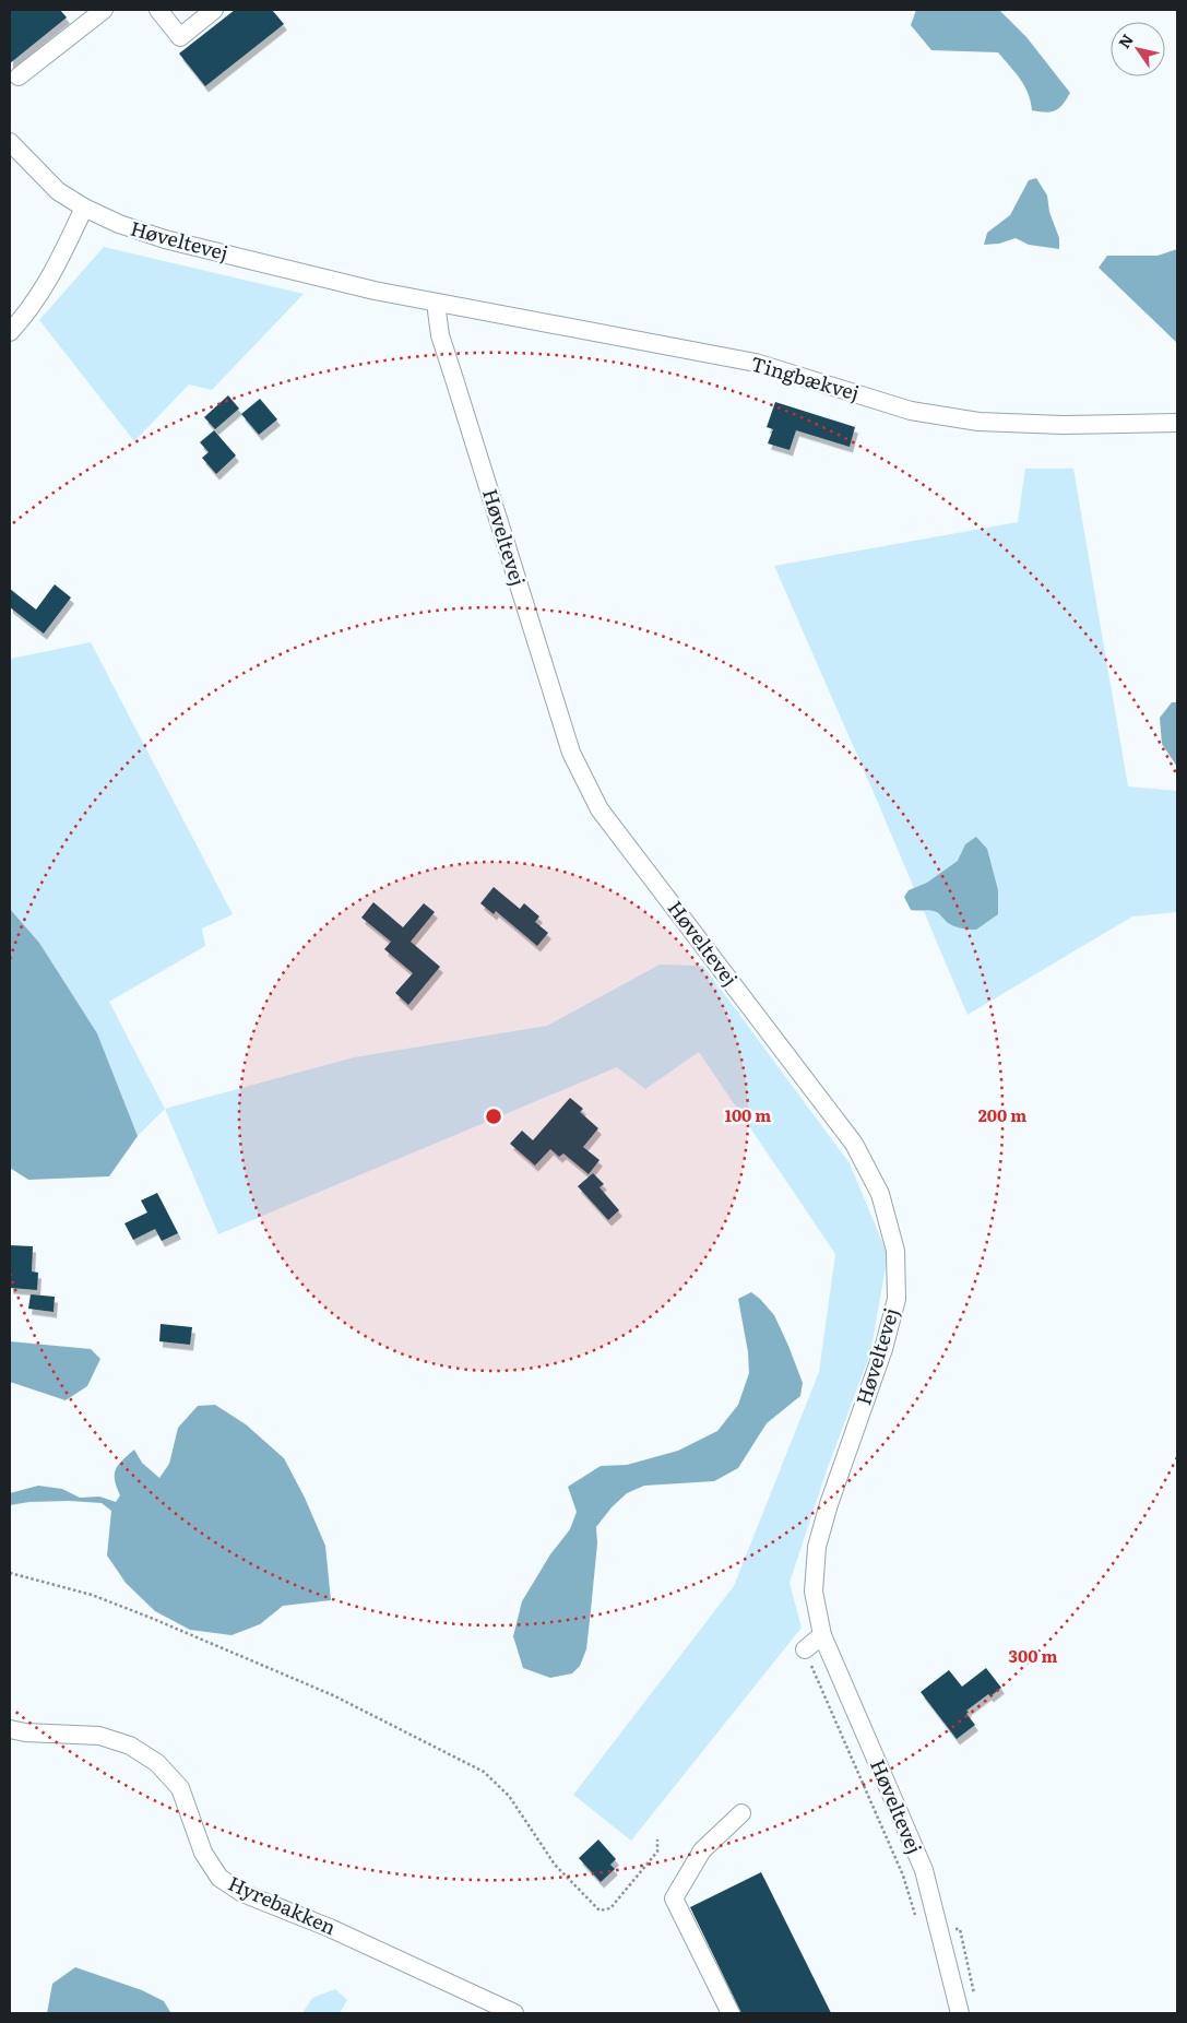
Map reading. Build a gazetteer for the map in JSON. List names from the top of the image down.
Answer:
{
  "streets": {
    "street": ["Høveltevej", "Tingbækvej", "Hyrebakken"]
  },
  "crossings": [
    ["Høveltevej", "Tingbækvej"]
  ],
  "north": "top left",
  "rings": ["100 m", "200 m", "300 m"]
}
